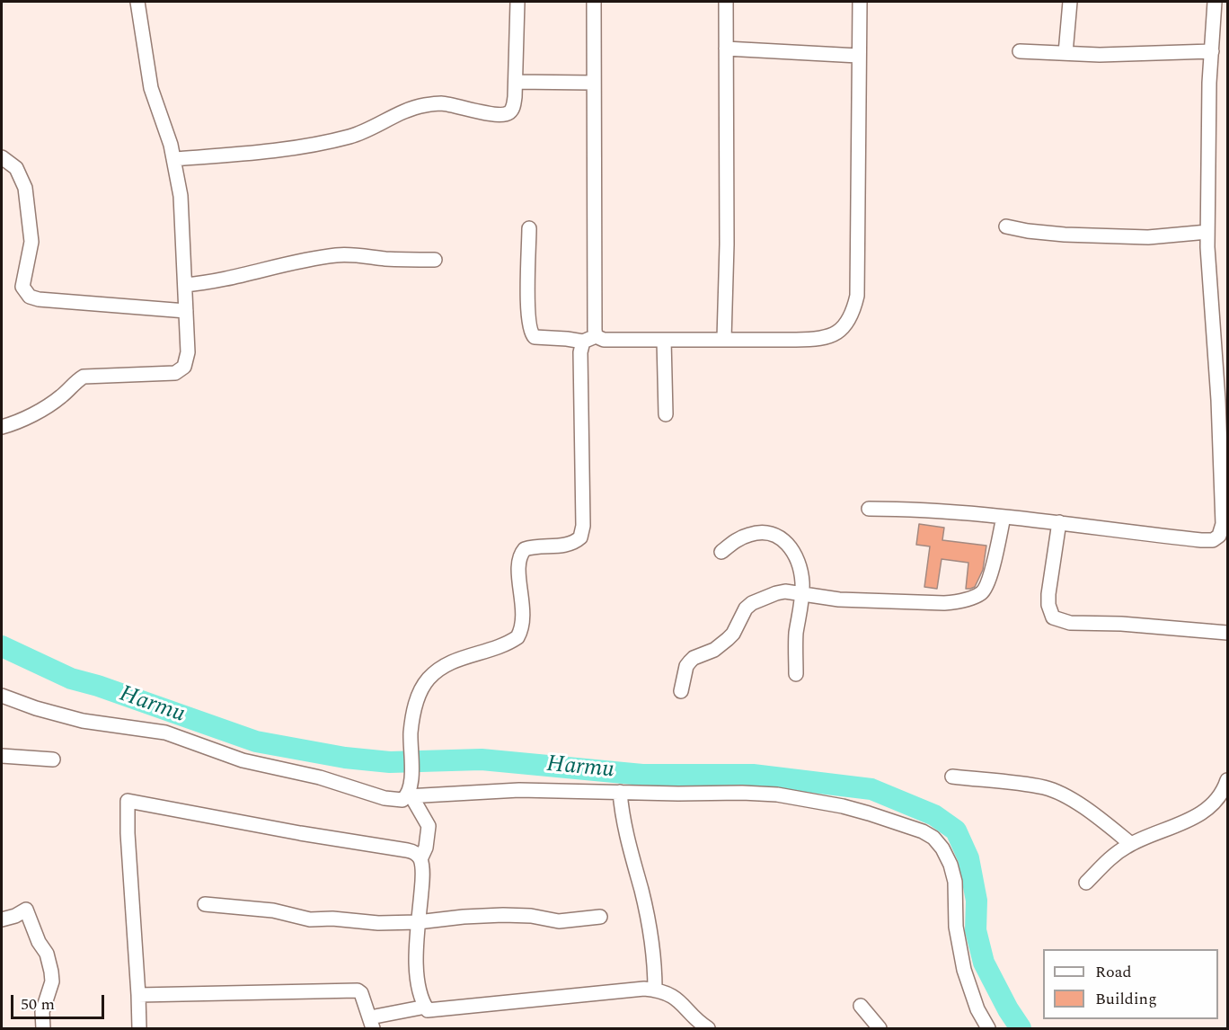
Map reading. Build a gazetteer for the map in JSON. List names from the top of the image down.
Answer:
{
  "water": ["Harmu"],
  "legend": ["Road", "Building"],
  "scale_bar": "50 m"
}
